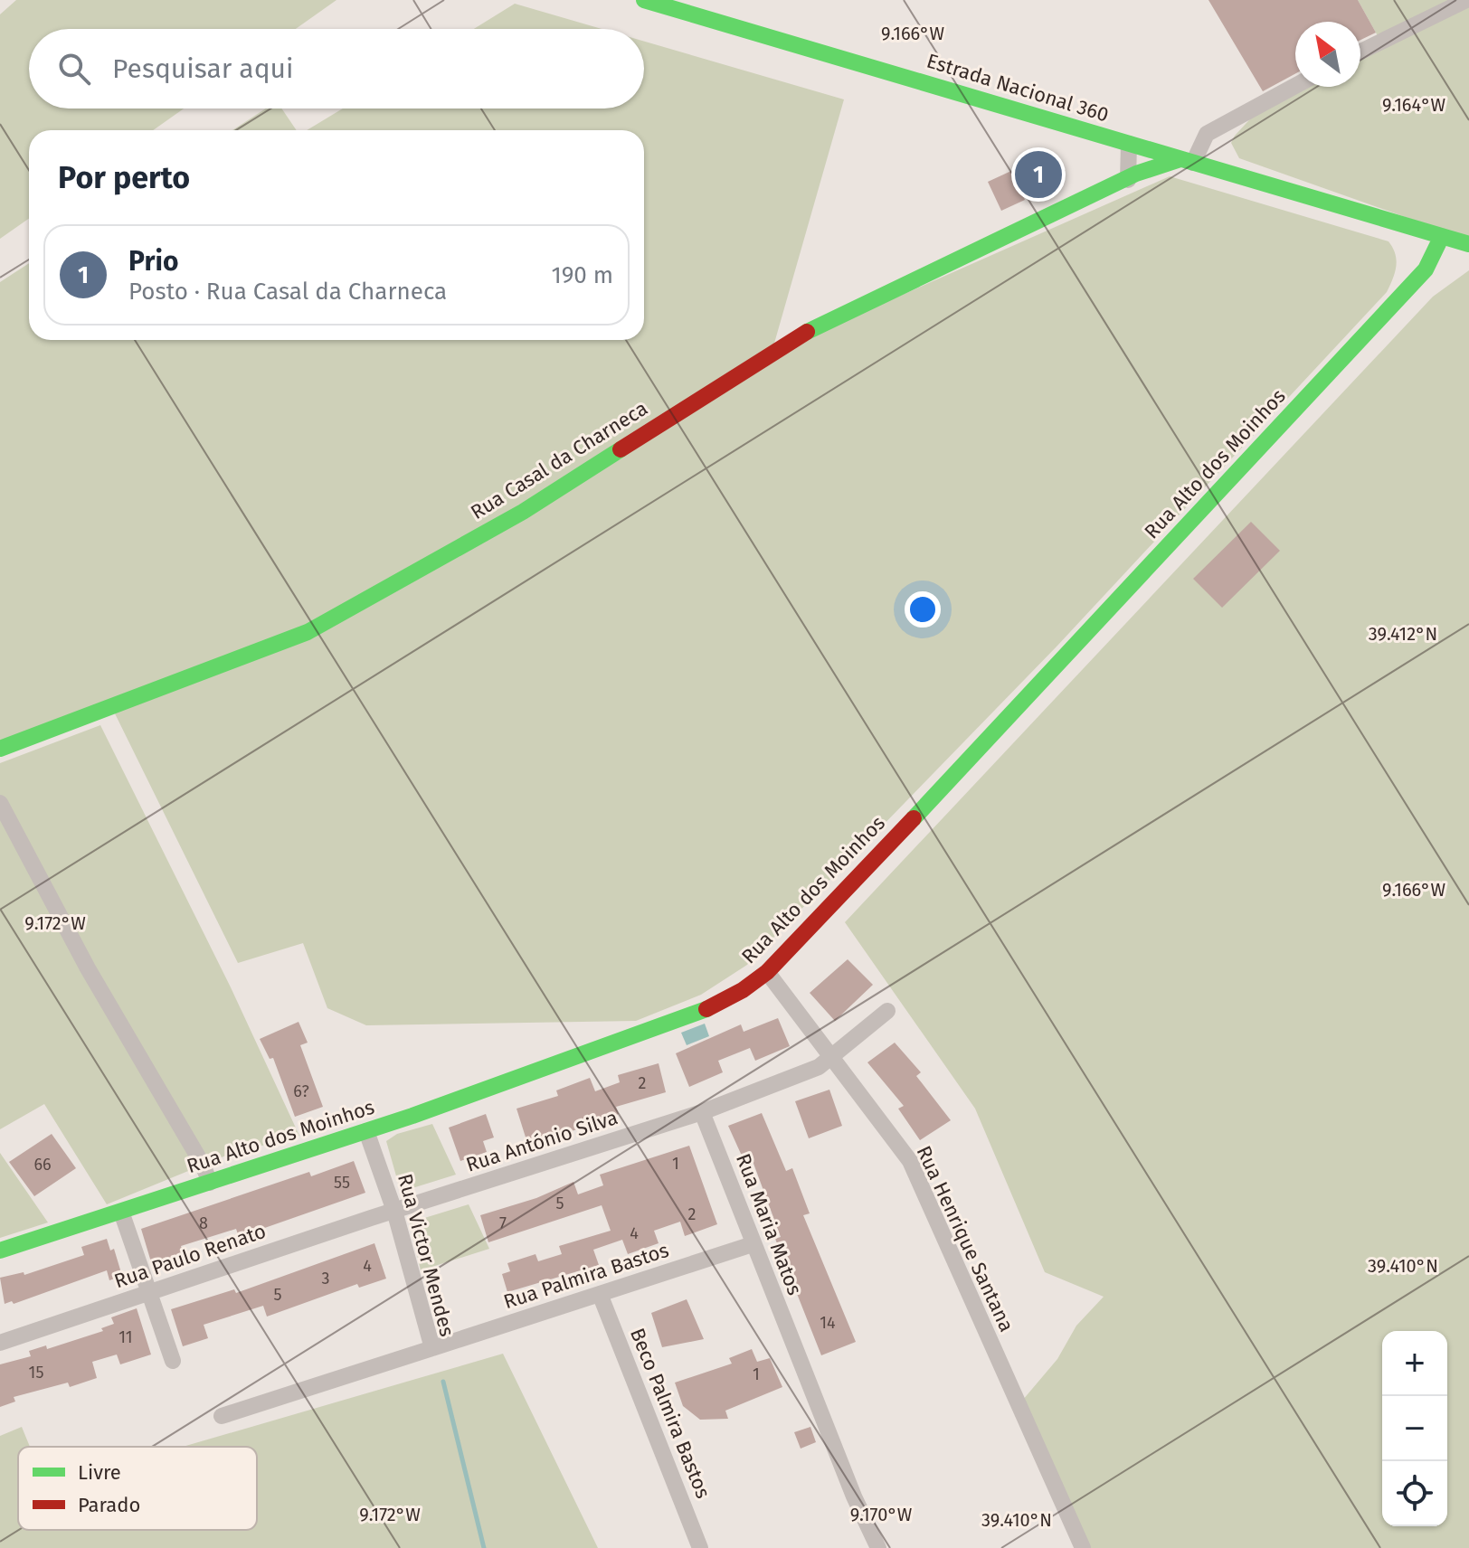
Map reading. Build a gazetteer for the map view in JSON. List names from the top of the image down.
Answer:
{
  "streets": {
    "street": [
      "Estrada Nacional 360",
      "Rua Casal da Charneca",
      "Rua Alto dos Moinhos",
      "Rua António Silva",
      "Rua Maria Matos",
      "Rua Henrique Santana",
      "Rua Victor Mendes",
      "Rua Paulo Renato",
      "Rua Palmira Bastos",
      "Beco Palmira Bastos"
    ]
  },
  "crossings": [
    ["Estrada Nacional 360", "Rua Casal da Charneca"],
    ["Rua Alto dos Moinhos", "Rua Henrique Santana"],
    ["Rua Alto dos Moinhos", "Rua Victor Mendes"],
    ["Rua António Silva", "Rua Maria Matos"],
    ["Rua António Silva", "Rua Victor Mendes"],
    ["Rua António Silva", "Rua Paulo Renato"],
    ["Rua Maria Matos", "Rua Palmira Bastos"],
    ["Rua Victor Mendes", "Rua Paulo Renato"],
    ["Rua Victor Mendes", "Rua Palmira Bastos"],
    ["Rua Palmira Bastos", "Beco Palmira Bastos"]
  ],
  "house_numbers": [
    "2",
    "6?",
    "1",
    "66",
    "55",
    "5",
    "2",
    "8",
    "7",
    "4",
    "4",
    "3",
    "5",
    "14",
    "11",
    "15",
    "1"
  ],
  "legend": ["Livre", "Parado"],
  "north": "top left",
  "page": {
    "search": "Pesquisar aqui",
    "heading": "Por perto",
    "pins": "1",
    "list": [
      {
        "mark": "1",
        "name": "Prio",
        "note": "Posto · Rua Casal da Charneca",
        "value": "190 m"
      }
    ],
    "map_buttons": ["+", "−"]
  },
  "coordinates": [
    "9.166°W",
    "9.164°W",
    "39.412°N",
    "9.172°W",
    "39.410°N",
    "9.170°W"
  ]
}
